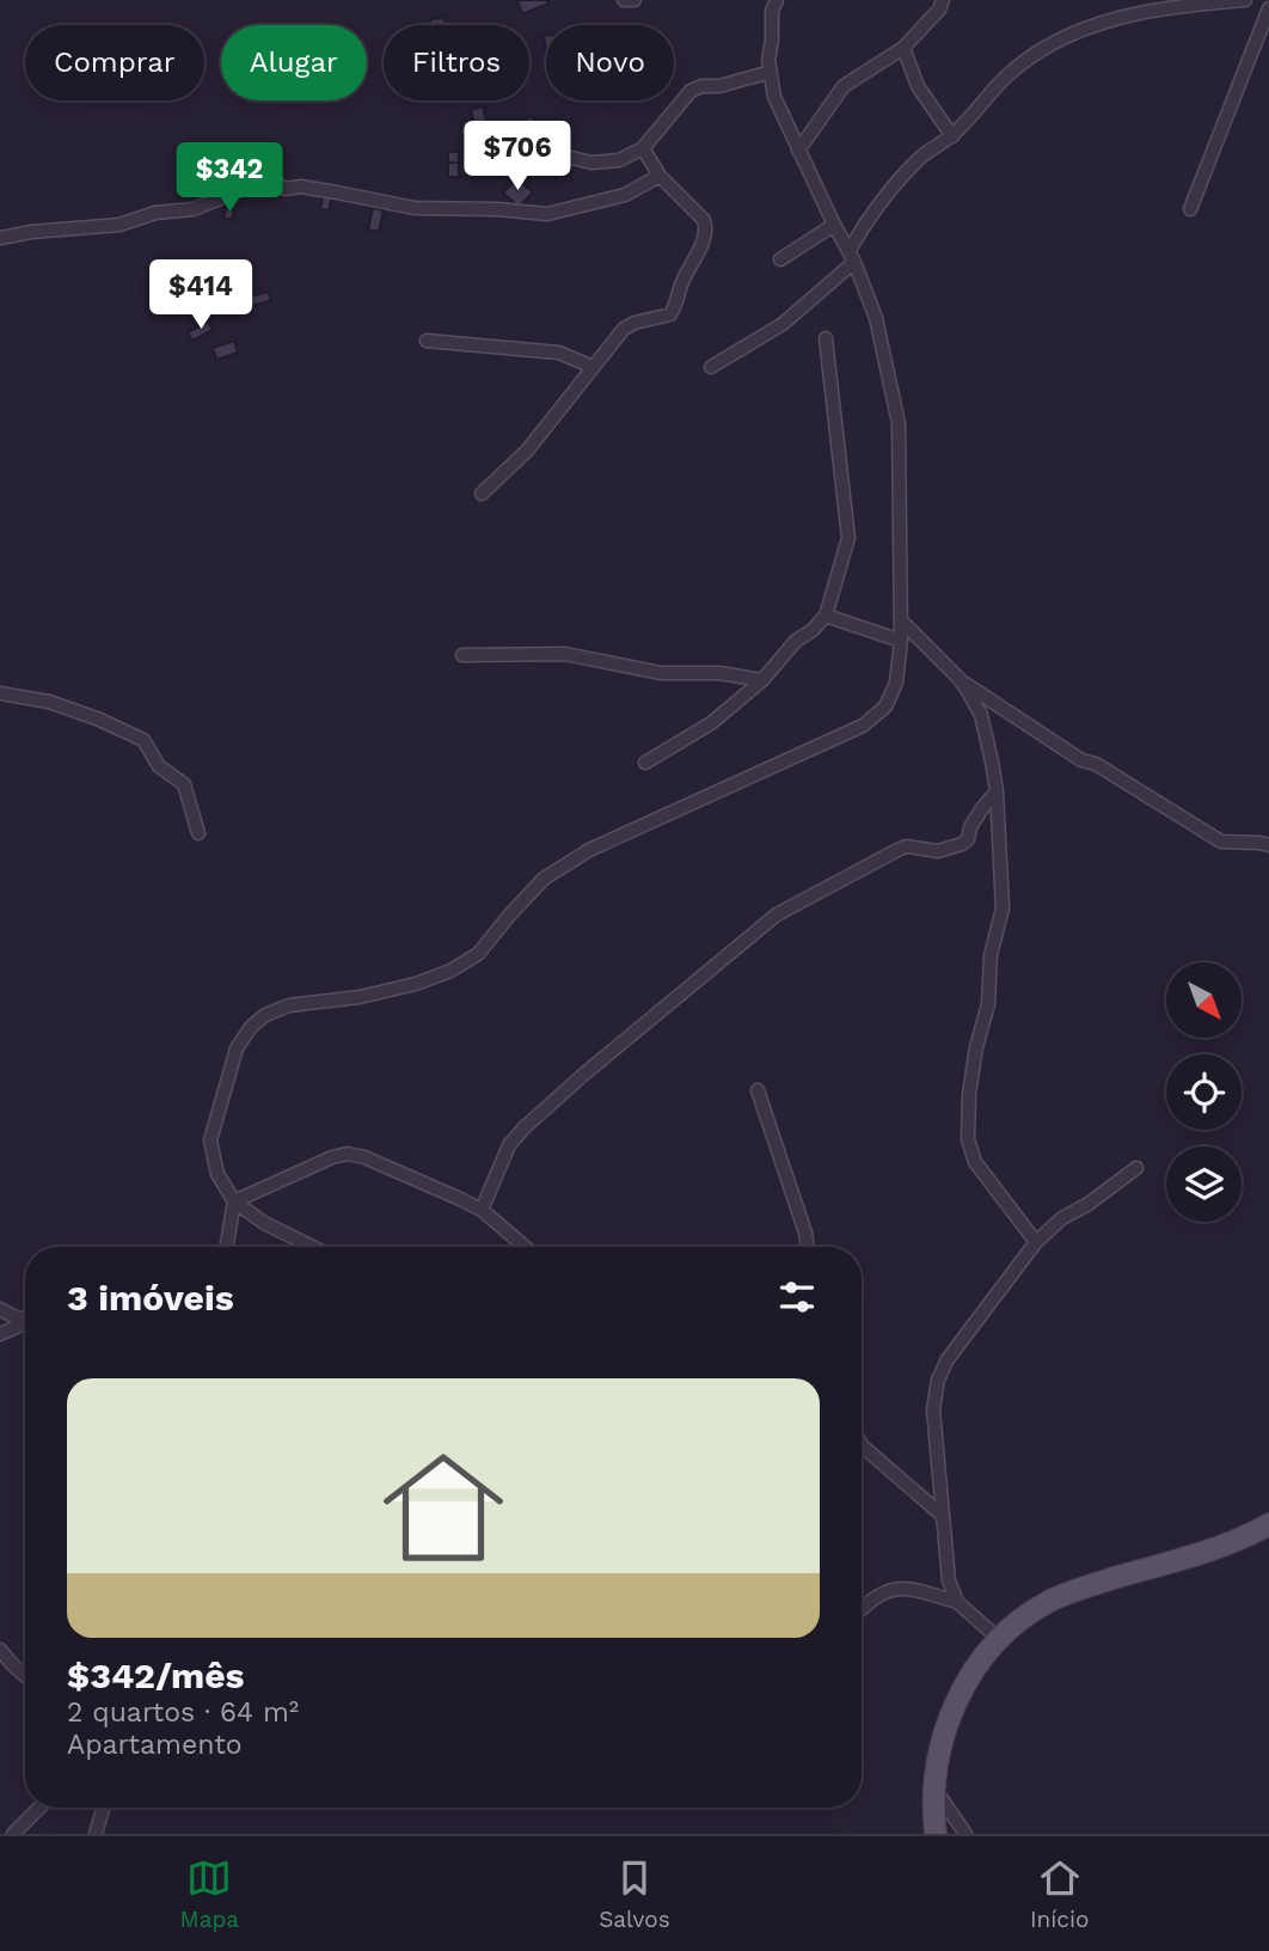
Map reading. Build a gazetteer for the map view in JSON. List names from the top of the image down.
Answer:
{
  "north": "bottom right",
  "page": {
    "chip": [
      "Comprar",
      "Alugar",
      "Filtros",
      "Novo"
    ],
    "price": ["$706", "$342", "$414"],
    "heading": "3 imóveis",
    "list": [
      {
        "name": "$342/mês",
        "note": "2 quartos · 64 m² · Apartamento"
      }
    ],
    "tabs": ["Mapa", "Salvos", "Início"]
  }
}
